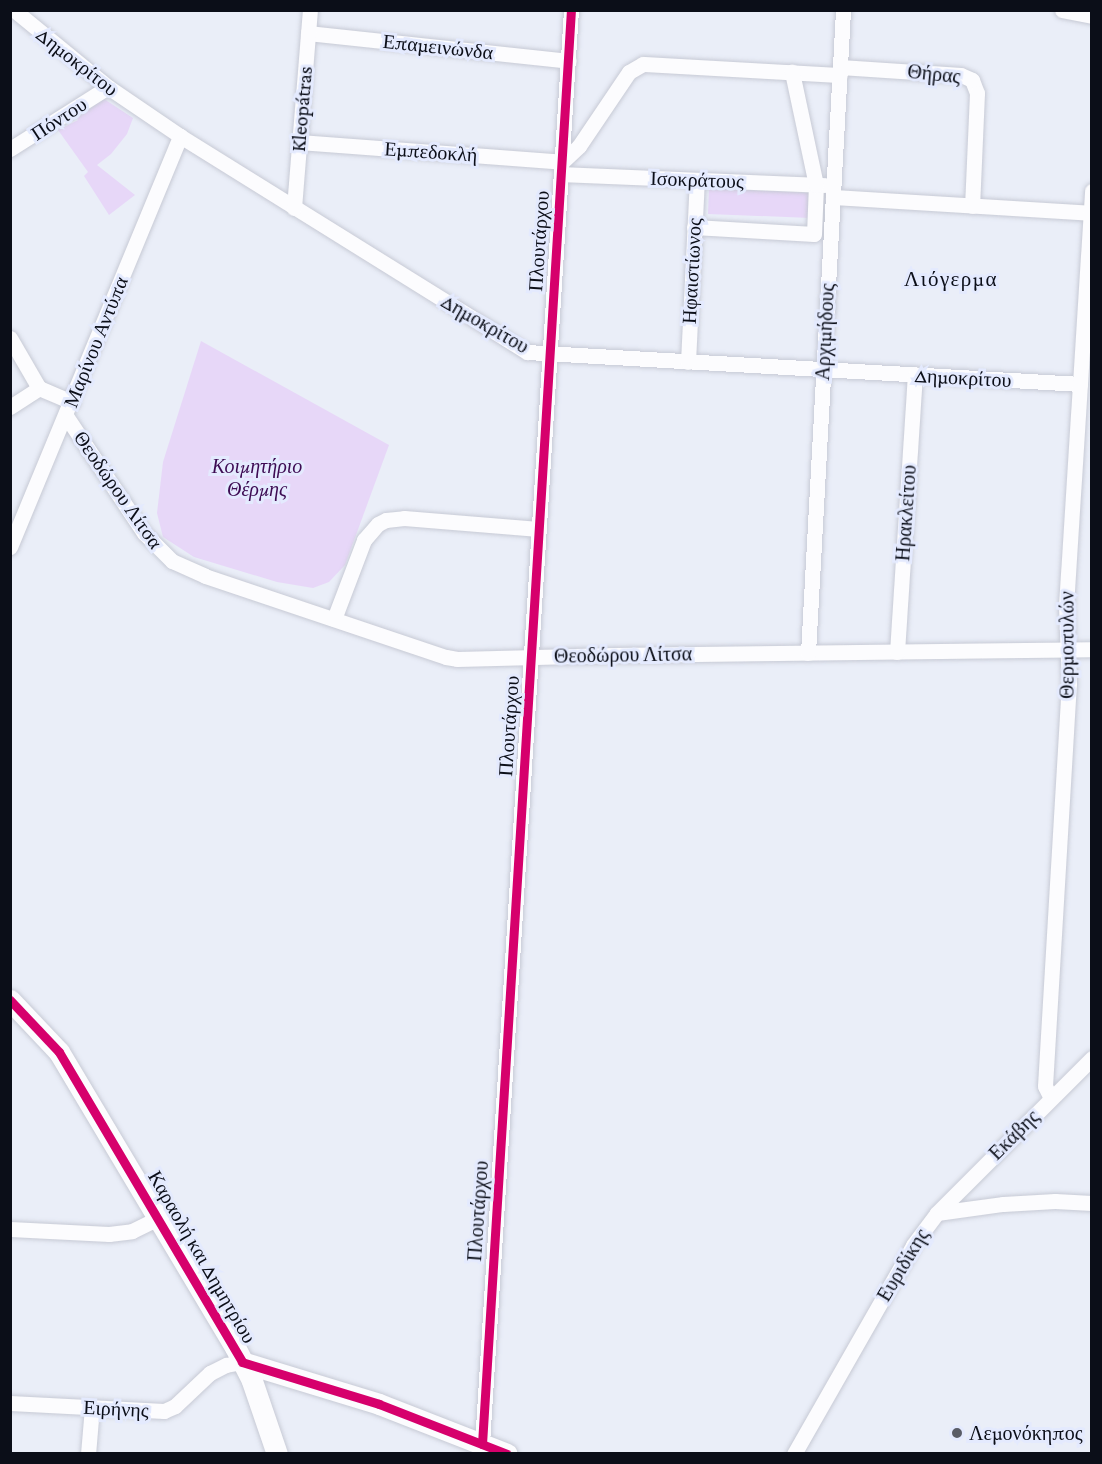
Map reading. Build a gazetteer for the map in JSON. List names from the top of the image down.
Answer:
{
  "streets": {
    "street": [
      "Επαμεινώνδα",
      "Δημοκρίτου",
      "Θήρας",
      "Kleopátras",
      "Πόντου",
      "Εμπεδοκλή",
      "Ισοκράτους",
      "Πλουτάρχου",
      "Ηφαιστίωνος",
      "Αρχιμήδους",
      "Μαρίνου Αντύπα",
      "Θεοδώρου Λίτσα",
      "Ηρακλείτου",
      "Θερμοπυλών",
      "Εκάβης",
      "Καραολή και Δημητρίου",
      "Ευριδίκης",
      "Ειρήνης"
    ]
  },
  "crossings": [
    ["Επαμεινώνδα", "Kleopátras"],
    ["Επαμεινώνδα", "Πλουτάρχου"],
    ["Δημοκρίτου", "Kleopátras"],
    ["Δημοκρίτου", "Πόντου"],
    ["Δημοκρίτου", "Πλουτάρχου"],
    ["Δημοκρίτου", "Ηφαιστίωνος"],
    ["Δημοκρίτου", "Αρχιμήδους"],
    ["Δημοκρίτου", "Μαρίνου Αντύπα"],
    ["Δημοκρίτου", "Ηρακλείτου"],
    ["Δημοκρίτου", "Θερμοπυλών"],
    ["Θήρας", "Ισοκράτους"],
    ["Θήρας", "Αρχιμήδους"],
    ["Kleopátras", "Εμπεδοκλή"],
    ["Εμπεδοκλή", "Ισοκράτους"],
    ["Εμπεδοκλή", "Πλουτάρχου"],
    ["Ισοκράτους", "Πλουτάρχου"],
    ["Ισοκράτους", "Ηφαιστίωνος"],
    ["Ισοκράτους", "Αρχιμήδους"],
    ["Ισοκράτους", "Θερμοπυλών"],
    ["Πλουτάρχου", "Θεοδώρου Λίτσα"],
    ["Πλουτάρχου", "Καραολή και Δημητρίου"],
    ["Αρχιμήδους", "Θεοδώρου Λίτσα"],
    ["Μαρίνου Αντύπα", "Θεοδώρου Λίτσα"],
    ["Θεοδώρου Λίτσα", "Ηρακλείτου"],
    ["Θεοδώρου Λίτσα", "Θερμοπυλών"],
    ["Θερμοπυλών", "Εκάβης"],
    ["Εκάβης", "Ευριδίκης"],
    ["Καραολή και Δημητρίου", "Ειρήνης"]
  ],
  "districts": ["Λιόγερμα"],
  "parks": ["Κοιμητήριο Θέρμης"],
  "places": ["Λεμονόκηπος"]
}
